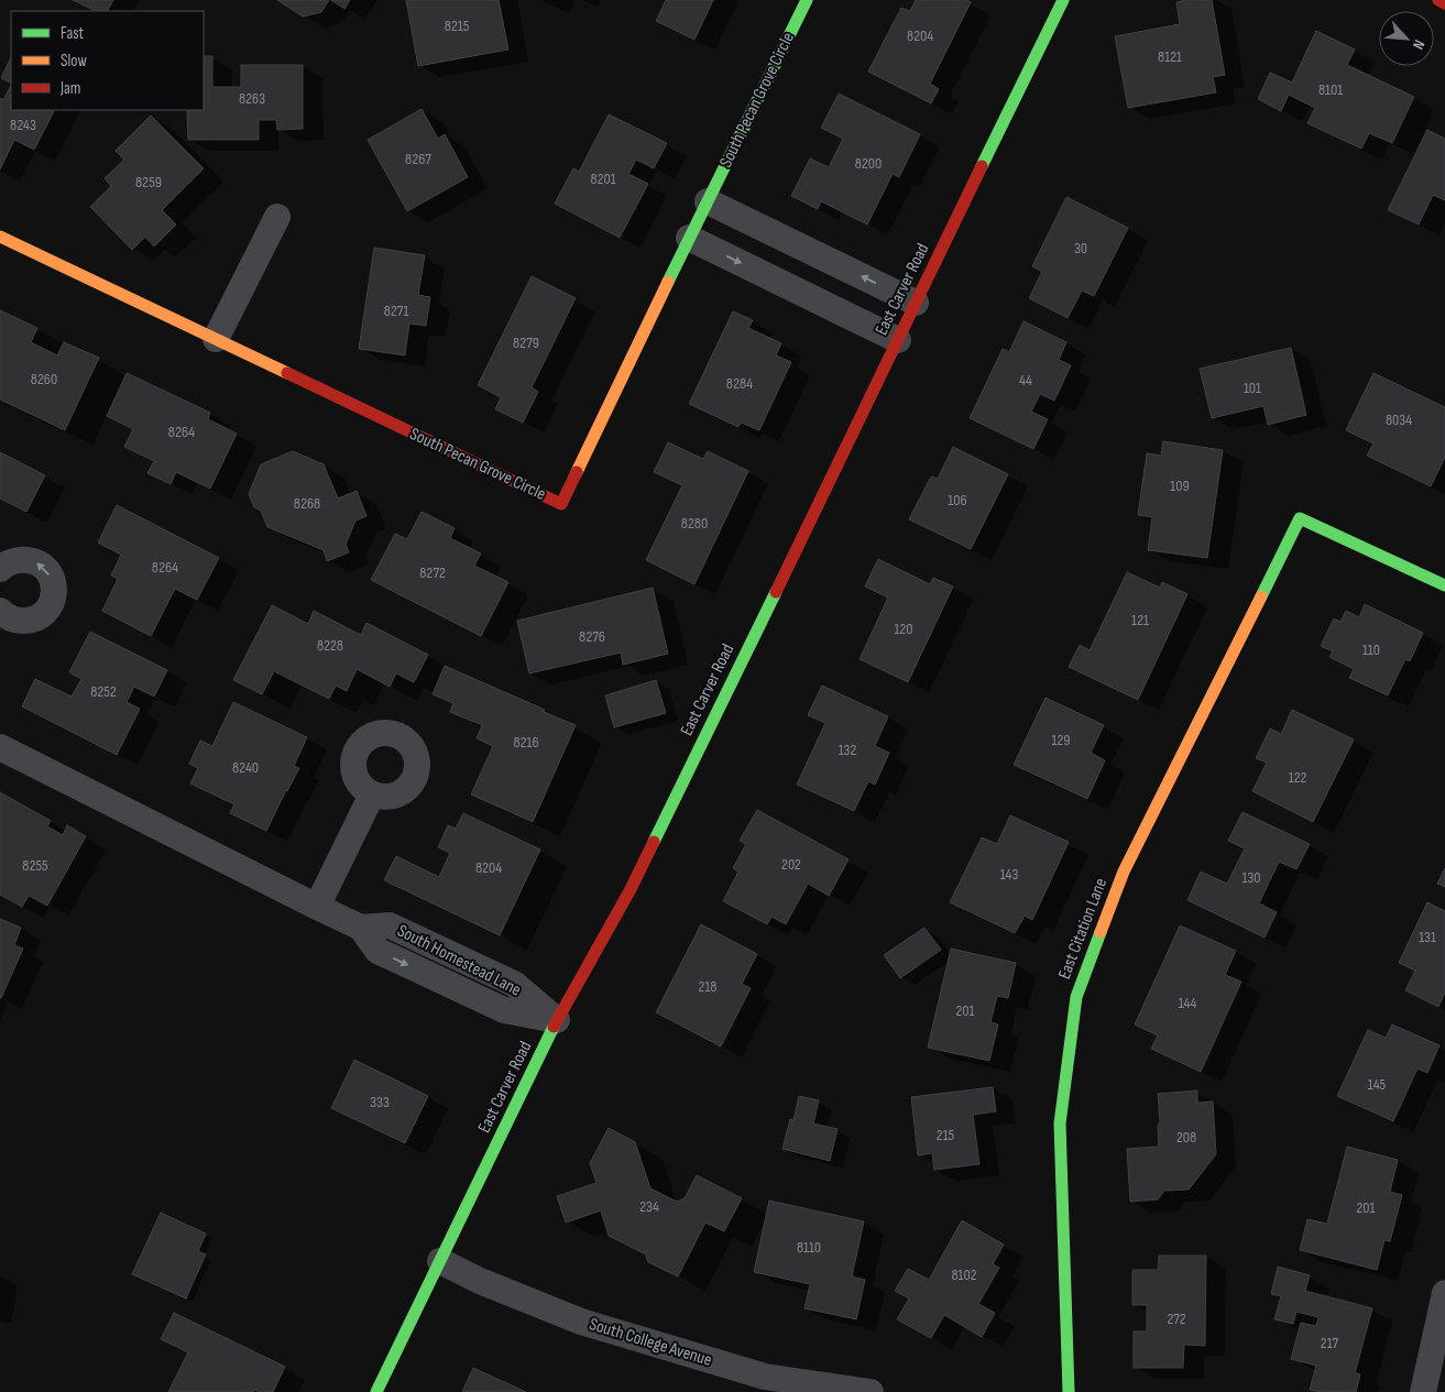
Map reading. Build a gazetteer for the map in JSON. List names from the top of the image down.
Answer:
{
  "streets": {
    "street": [
      "South Pecan Grove Circle",
      "East Carver Road",
      "East Citation Lane",
      "South Homestead Lane",
      "South College Avenue"
    ]
  },
  "crossings": [
    ["East Carver Road", "South Homestead Lane"],
    ["East Carver Road", "South College Avenue"]
  ],
  "house_numbers": [
    "8215",
    "8204",
    "8121",
    "8101",
    "8263",
    "8243",
    "8267",
    "8200",
    "8201",
    "8259",
    "30",
    "8271",
    "8279",
    "8260",
    "44",
    "8284",
    "101",
    "8034",
    "8264",
    "109",
    "106",
    "8268",
    "8280",
    "8264",
    "8272",
    "121",
    "120",
    "8276",
    "8228",
    "110",
    "8252",
    "129",
    "8216",
    "132",
    "8240",
    "122",
    "202",
    "8255",
    "8204",
    "143",
    "130",
    "131",
    "218",
    "144",
    "201",
    "145",
    "333",
    "215",
    "208",
    "234",
    "201",
    "8110",
    "8102",
    "272",
    "217"
  ],
  "legend": ["Fast", "Slow", "Jam"],
  "north": "bottom right"
}
